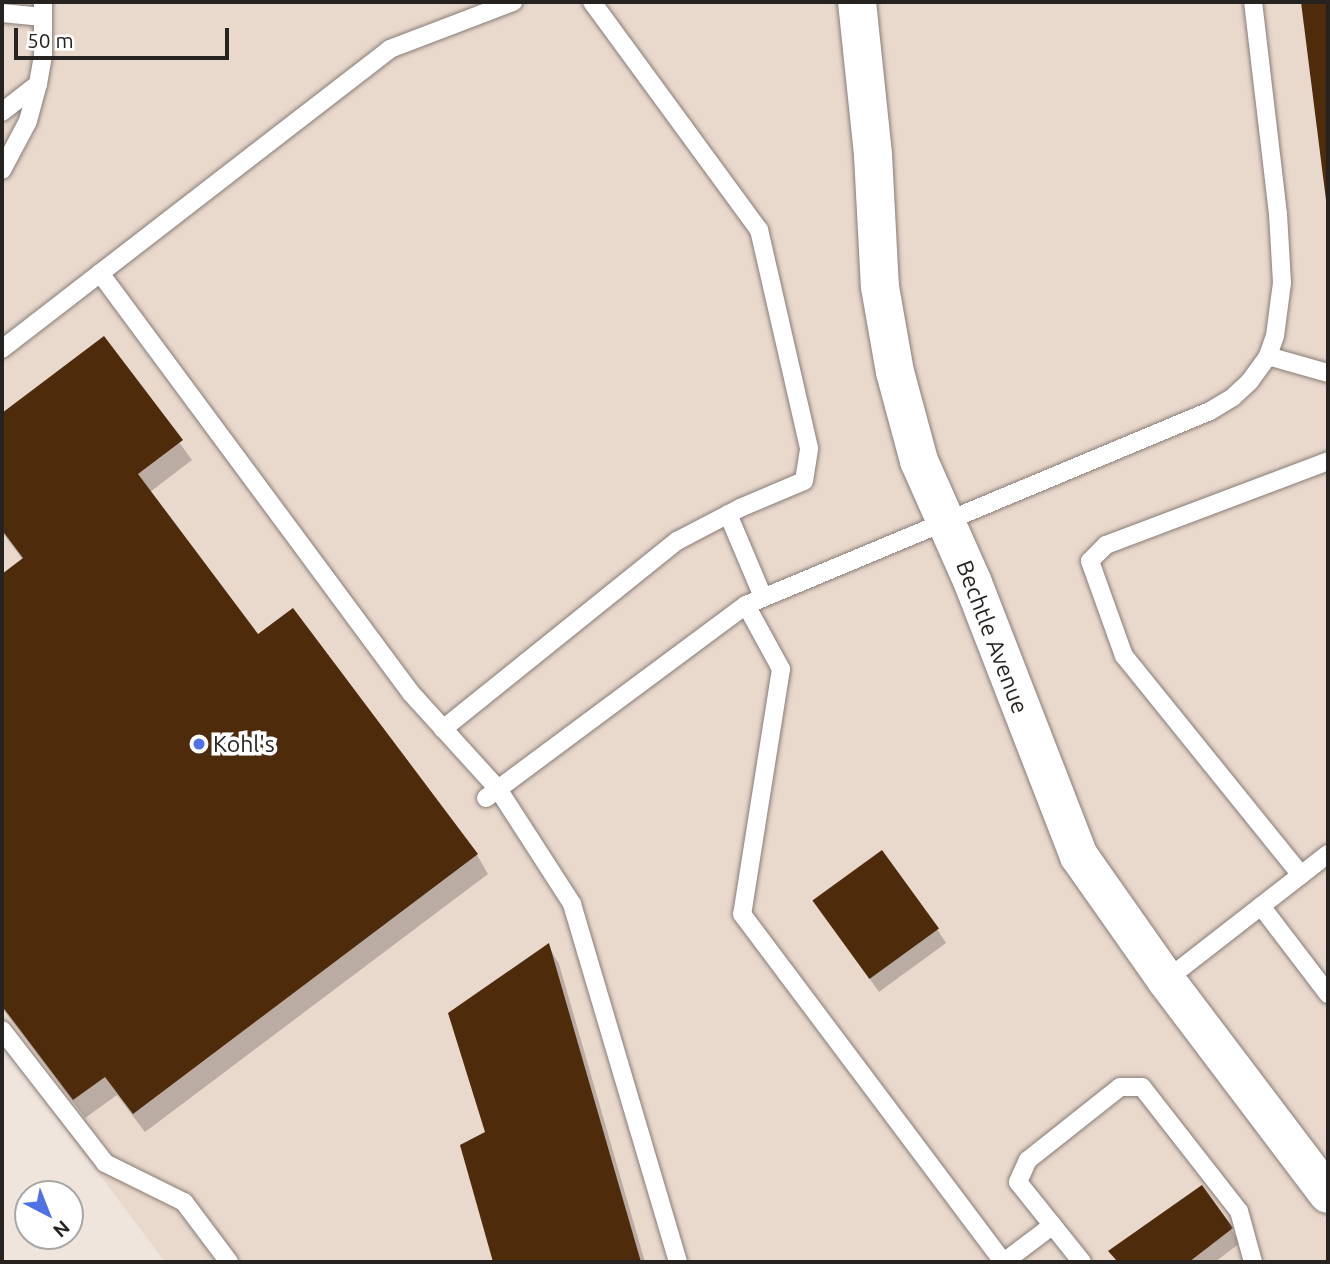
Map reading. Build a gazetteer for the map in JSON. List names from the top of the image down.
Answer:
{
  "streets": {
    "street": ["Bechtle Avenue"]
  },
  "places": ["Kohl's"],
  "scale_bar": "50 m",
  "north": "bottom right"
}
